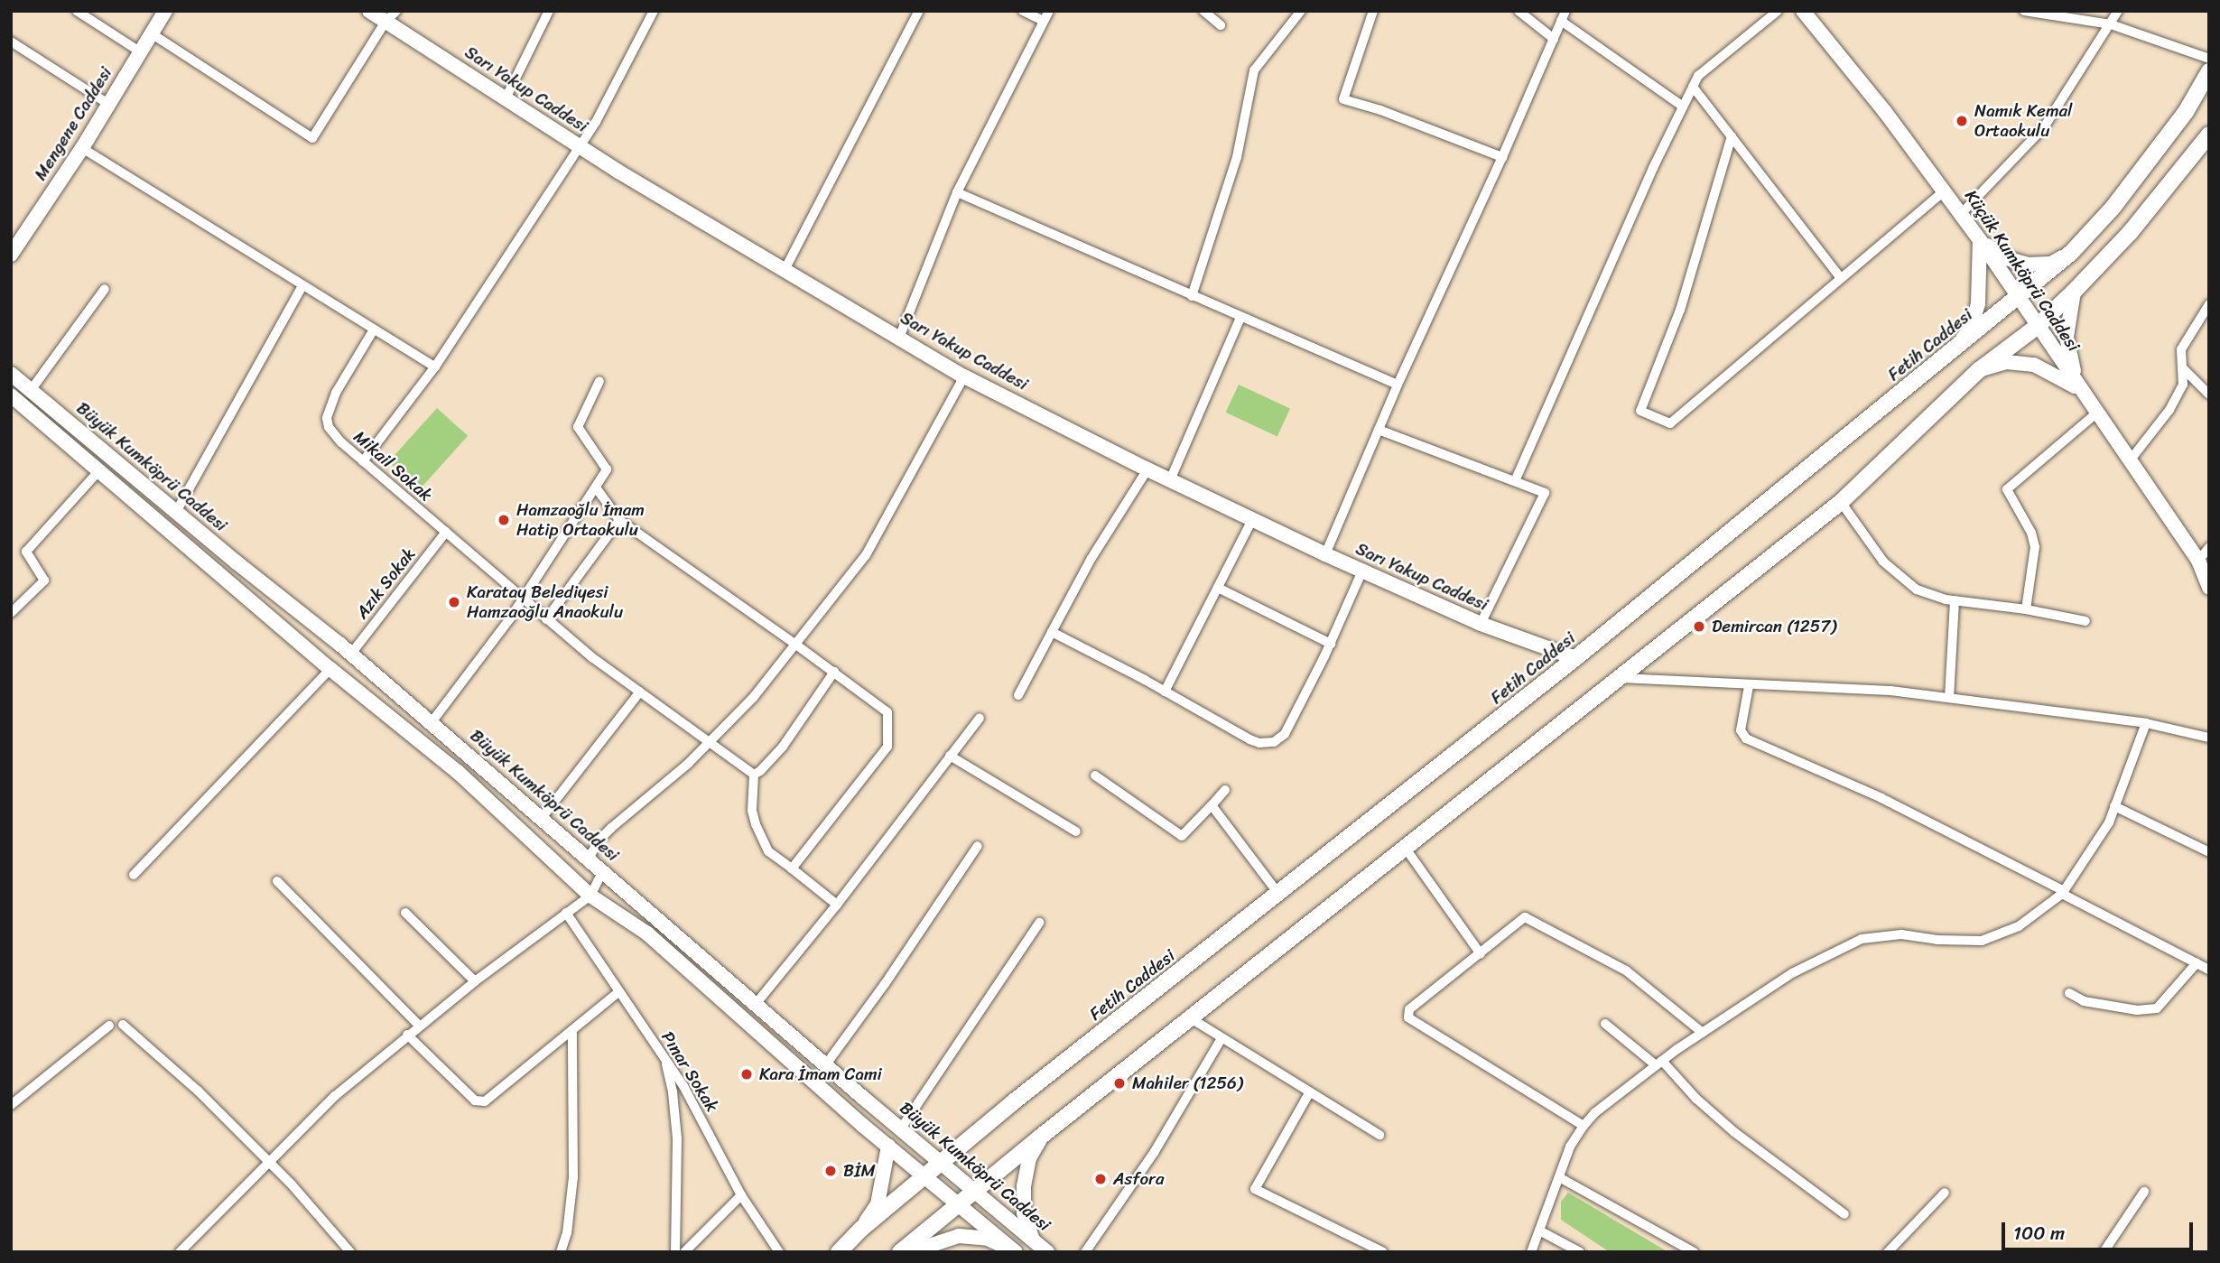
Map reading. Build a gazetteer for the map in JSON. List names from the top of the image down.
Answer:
{
  "streets": {
    "main road": ["Fetih Caddesi"],
    "street": [
      "Sarı Yakup Caddesi",
      "Mengene Caddesi",
      "Küçük Kumköprü Caddesi",
      "Mikail Sokak",
      "Büyük Kumköprü Caddesi",
      "Azık Sokak",
      "Pınar Sokak"
    ]
  },
  "crossings": [
    ["Sarı Yakup Caddesi", "Fetih Caddesi"],
    ["Küçük Kumköprü Caddesi", "Fetih Caddesi"],
    ["Fetih Caddesi", "Büyük Kumköprü Caddesi"],
    ["Mikail Sokak", "Azık Sokak"],
    ["Büyük Kumköprü Caddesi", "Azık Sokak"]
  ],
  "places": [
    "Namık Kemal Ortaokulu",
    "Hamzaoğlu İmam Hatip Ortaokulu",
    "Karatay Belediyesi Hamzaoğlu Anaokulu",
    "Demircan (1257)",
    "Kara İmam Cami",
    "Mahiler (1256)",
    "BİM",
    "Asfora"
  ],
  "scale_bar": "100 m"
}
